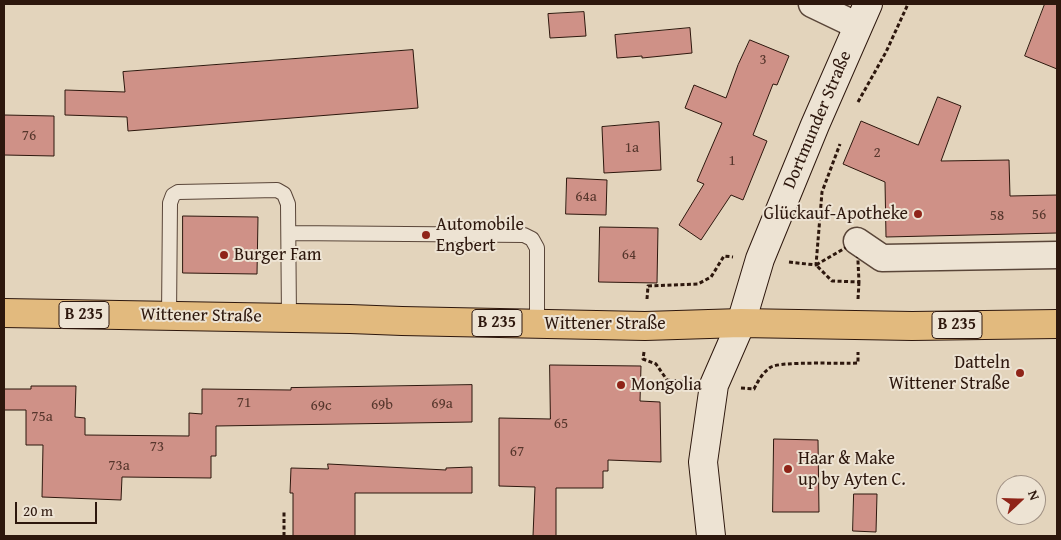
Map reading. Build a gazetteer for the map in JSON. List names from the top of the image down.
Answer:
{
  "streets": {
    "main road": ["Dortmunder Straße", "B 235", "Wittener Straße"]
  },
  "crossings": [
    ["Dortmunder Straße", "Wittener Straße"]
  ],
  "places": [
    "Glückauf-Apotheke",
    "Automobile Engbert",
    "Burger Fam",
    "Datteln Wittener Straße",
    "Mongolia",
    "Haar & Make up by Ayten C."
  ],
  "house_numbers": [
    "3",
    "76",
    "1a",
    "2",
    "1",
    "64a",
    "56",
    "58",
    "64",
    "71",
    "69a",
    "69b",
    "69c",
    "75a",
    "65",
    "73",
    "67",
    "73a"
  ],
  "scale_bar": "20 m",
  "north": "right"
}
